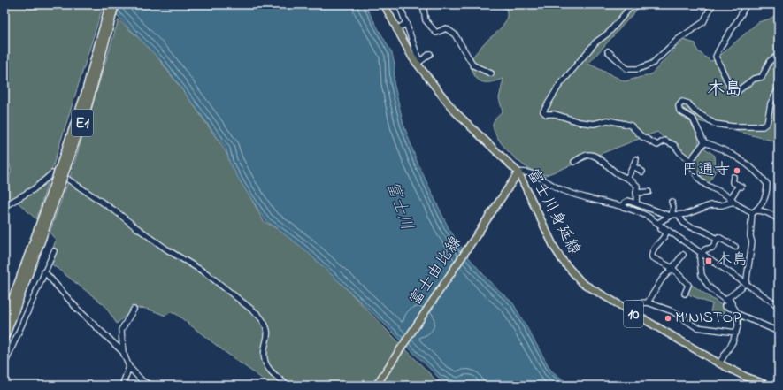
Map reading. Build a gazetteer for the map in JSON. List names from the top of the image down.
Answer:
{
  "streets": {
    "highway": ["E1"],
    "main road": ["富士川身延線", "富士由比線", "10"]
  },
  "crossings": [
    ["富士川身延線", "富士由比線"]
  ],
  "districts": ["木島"],
  "water": ["富士川"],
  "places": {
    "other": ["円通寺", "MINISTOP"],
    "transit": ["木島"]
  }
}
